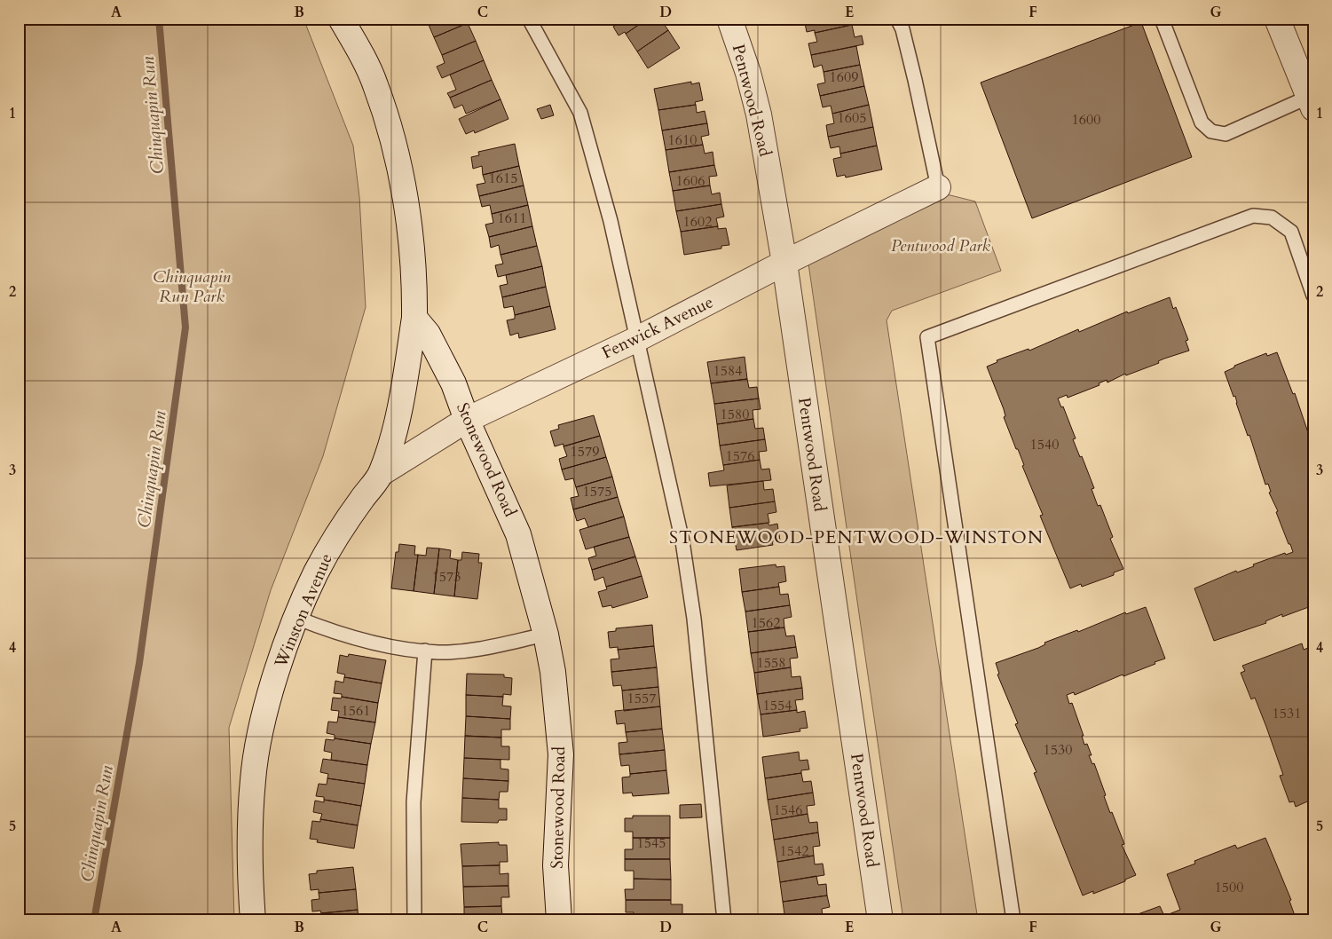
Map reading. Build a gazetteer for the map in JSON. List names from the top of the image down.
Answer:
{
  "streets": {
    "street": [
      "Pentwood Road",
      "Fenwick Avenue",
      "Stonewood Road",
      "Winston Avenue"
    ]
  },
  "crossings": [
    ["Pentwood Road", "Fenwick Avenue"],
    ["Fenwick Avenue", "Stonewood Road"],
    ["Fenwick Avenue", "Winston Avenue"],
    ["Stonewood Road", "Winston Avenue"]
  ],
  "districts": ["STONEWOOD-PENTWOOD-WINSTON"],
  "water": ["Chinquapin Run"],
  "parks": ["Pentwood Park", "Chinquapin Run Park"],
  "house_numbers": [
    "1609",
    "1605",
    "1600",
    "1610",
    "1615",
    "1606",
    "1611",
    "1602",
    "1584",
    "1580",
    "1540",
    "1579",
    "1576",
    "1575",
    "1573",
    "1562",
    "1558",
    "1557",
    "1554",
    "1561",
    "1531",
    "1530",
    "1546",
    "1545",
    "1542",
    "1500"
  ],
  "grid": {
    "columns": [
      "A",
      "B",
      "C",
      "D",
      "E",
      "F",
      "G"
    ],
    "rows": [
      "1",
      "2",
      "3",
      "4",
      "5"
    ]
  }
}
